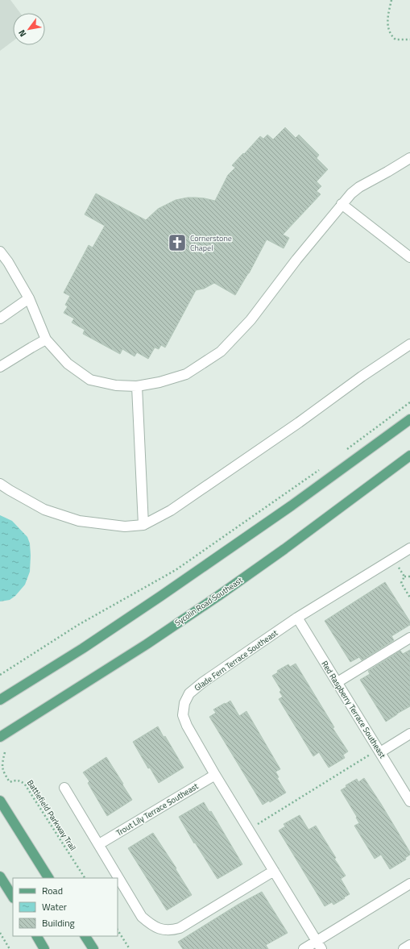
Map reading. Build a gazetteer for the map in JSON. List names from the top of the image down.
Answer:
{
  "streets": {
    "main road": ["Sycolin Road Southeast"],
    "street": ["Glade Fern Terrace Southeast", "Red Raspberry Terrace Southeast", "Trout Lily Terrace Southeast"],
    "path": ["Battlefield Parkway Trail"]
  },
  "crossings": [
    ["Glade Fern Terrace Southeast", "Red Raspberry Terrace Southeast"],
    ["Glade Fern Terrace Southeast", "Trout Lily Terrace Southeast"]
  ],
  "places": {
    "church": ["Cornerstone Chapel"]
  },
  "legend": ["Road", "Water", "Building"],
  "north": "bottom left"
}
